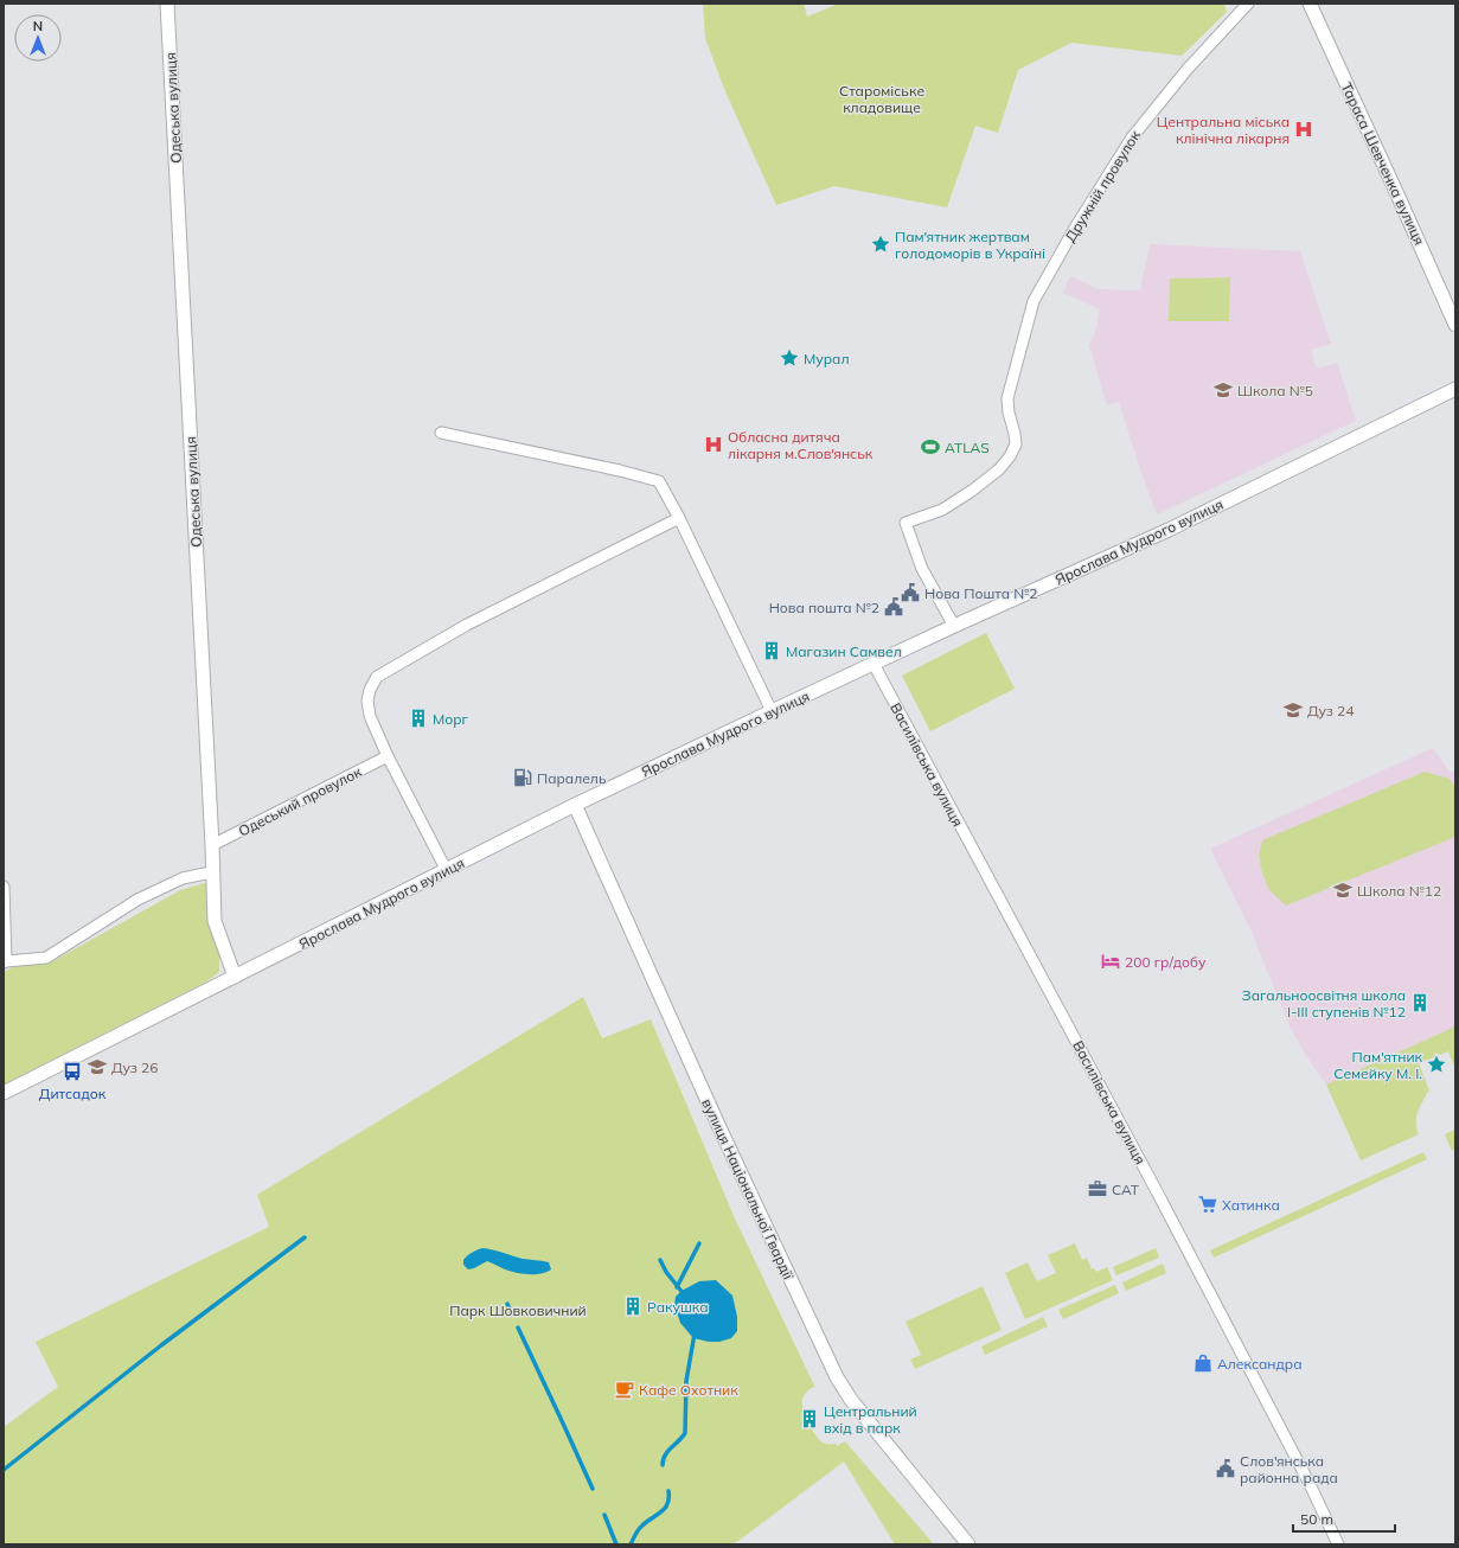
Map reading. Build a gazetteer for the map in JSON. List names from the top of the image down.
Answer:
{
  "streets": {
    "street": [
      "Одеська вулиця",
      "Тараса Шевченка вулиця",
      "Дружній провулок",
      "Ярослава Мудрого вулиця",
      "Василівська вулиця",
      "Одеський провулок",
      "вулиця Національної Гвардії"
    ]
  },
  "crossings": [
    ["Одеська вулиця", "Ярослава Мудрого вулиця"],
    ["Одеська вулиця", "Одеський провулок"],
    ["Дружній провулок", "Ярослава Мудрого вулиця"],
    ["Ярослава Мудрого вулиця", "Василівська вулиця"],
    ["Ярослава Мудрого вулиця", "вулиця Національної Гвардії"]
  ],
  "parks": ["Староміське кладовище", "Парк Шовковичний"],
  "places": {
    "hospital": ["Центральна міська клінічна лікарня", "Обласна дитяча лікарня м.Слов'янськ"],
    "place": ["Пам'ятник жертвам голодоморів в Україні", "Мурал", "Пам'ятник Семейку М. І."],
    "school or university": [
      "Школа №5",
      "Дуз 24",
      "Школа №12",
      "Дуз 26"
    ],
    "sports": ["ATLAS"],
    "public building": ["Нова Пошта №2", "Нова пошта №2", "Слов'янська районна рада"],
    "building": [
      "Магазин Самвел",
      "Морг",
      "Загальноосвітня школа І-ІІІ ступенів №12",
      "Ракушка",
      "Центральний вхід в парк"
    ],
    "fuel station": ["Паралель"],
    "hotel": ["200 гр/добу"],
    "bus stop": ["Дитсадок"],
    "office": ["САТ"],
    "supermarket": ["Хатинка"],
    "shop": ["Александра"],
    "cafe": ["Кафе Охотник"]
  },
  "scale_bar": "50 m",
  "north": "top"
}
